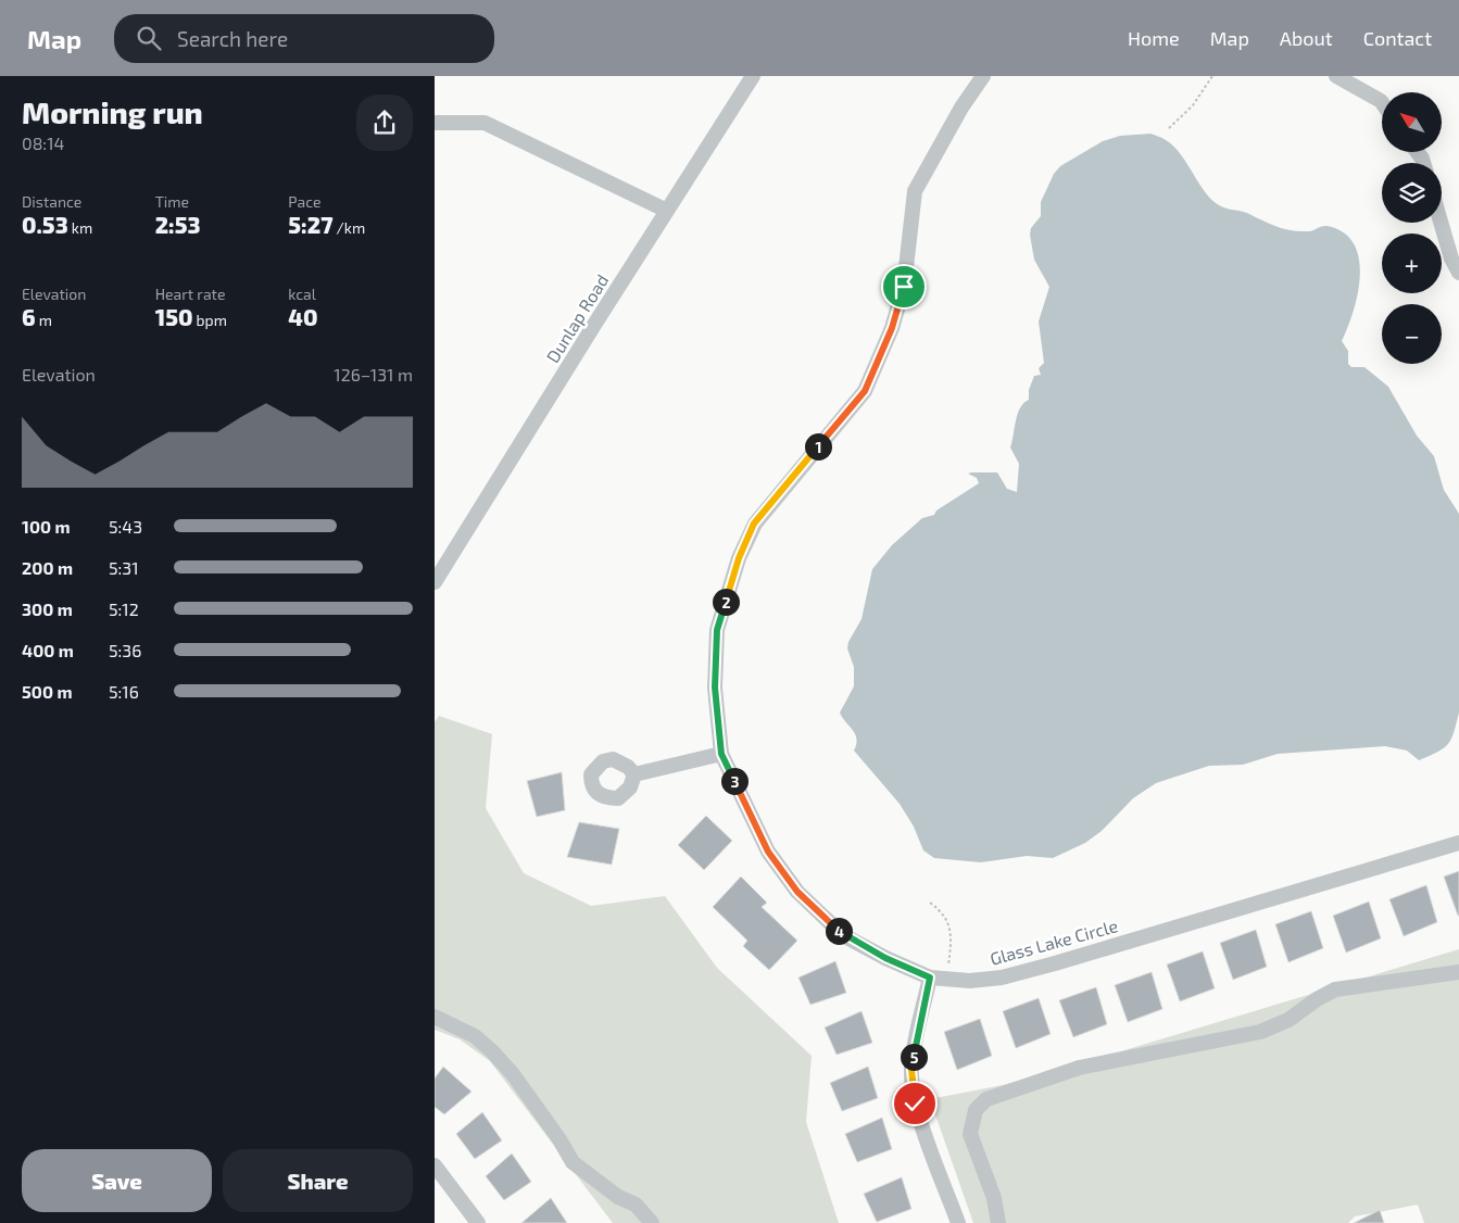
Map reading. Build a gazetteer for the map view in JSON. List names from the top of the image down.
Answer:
{
  "streets": {
    "street": ["Dunlap Road", "Glass Lake Circle"]
  },
  "north": "top left",
  "page": {
    "header": "Map",
    "search": "Search here",
    "nav": [
      "Home",
      "Map",
      "About",
      "Contact"
    ],
    "heading": ["Morning run", "08:14"],
    "map_buttons": ["+", "−"],
    "stats": [
      ["Distance", "0.53 km"],
      ["Time", "2:53"],
      ["Pace", "5:27 /km"],
      ["Elevation", "6 m"],
      ["Heart rate", "150 bpm"],
      ["kcal", "40"]
    ],
    "chart": ["Elevation", "126–131 m"],
    "pins": [
      "1",
      "2",
      "3",
      "4",
      "5"
    ],
    "list": [
      {
        "name": "100 m",
        "note": "5:43"
      },
      {
        "name": "200 m",
        "note": "5:31"
      },
      {
        "name": "300 m",
        "note": "5:12"
      },
      {
        "name": "400 m",
        "note": "5:36"
      },
      {
        "name": "500 m",
        "note": "5:16"
      }
    ],
    "buttons": ["Save", "Share"]
  }
}
